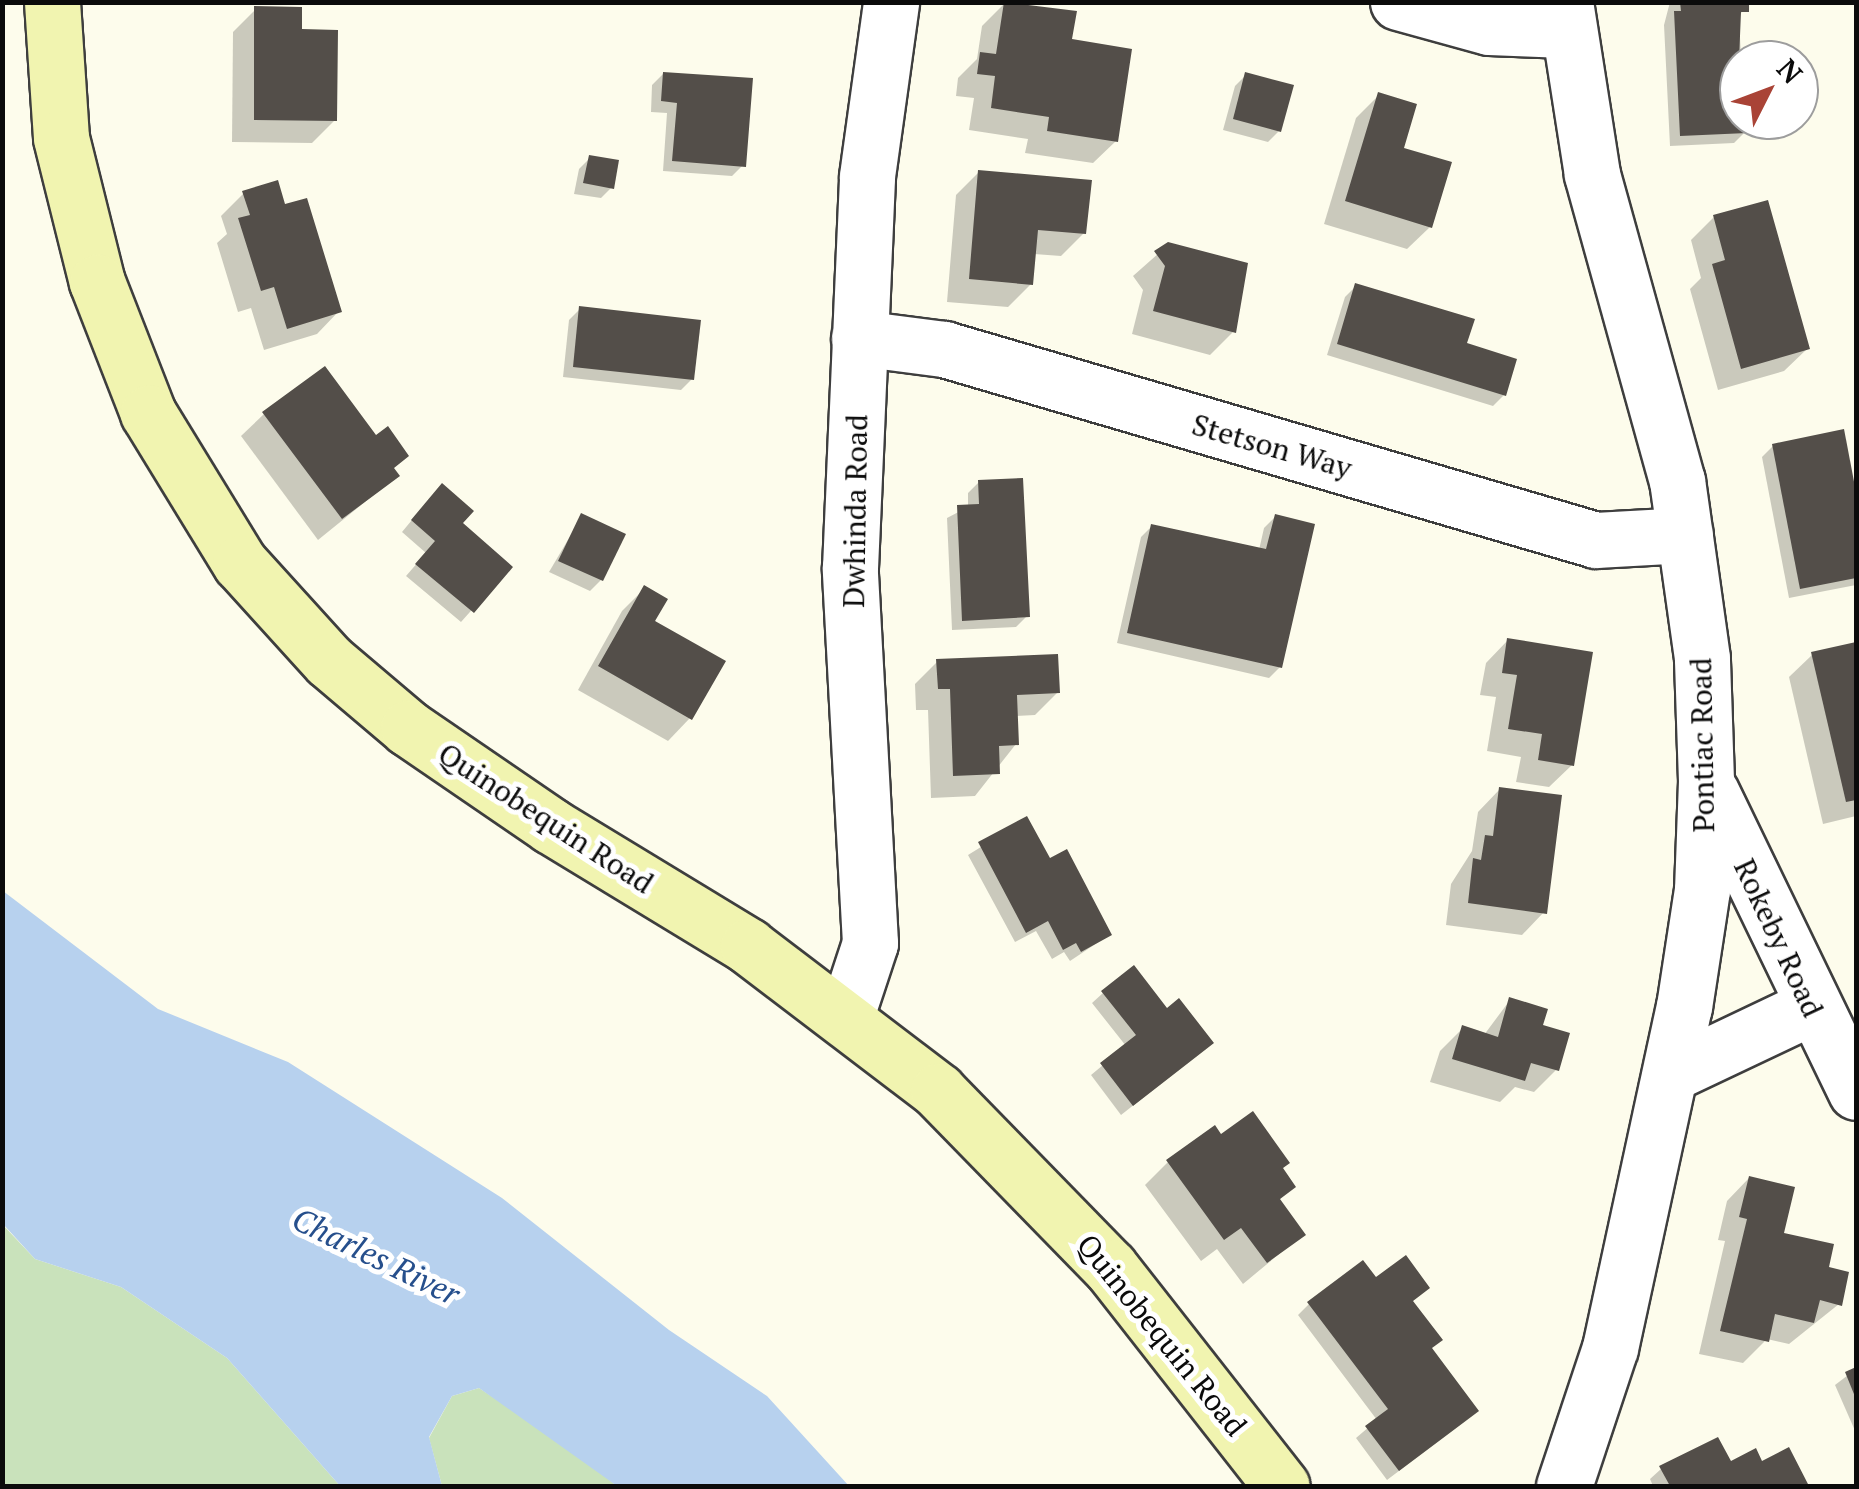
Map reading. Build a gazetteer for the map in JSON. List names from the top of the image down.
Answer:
{
  "streets": {
    "main road": ["Quinobequin Road"],
    "street": [
      "Stetson Way",
      "Dwhinda Road",
      "Pontiac Road",
      "Rokeby Road"
    ]
  },
  "crossings": [
    ["Stetson Way", "Dwhinda Road"],
    ["Stetson Way", "Pontiac Road"],
    ["Dwhinda Road", "Quinobequin Road"],
    ["Pontiac Road", "Rokeby Road"]
  ],
  "water": ["Charles River"],
  "north": "top right"
}
